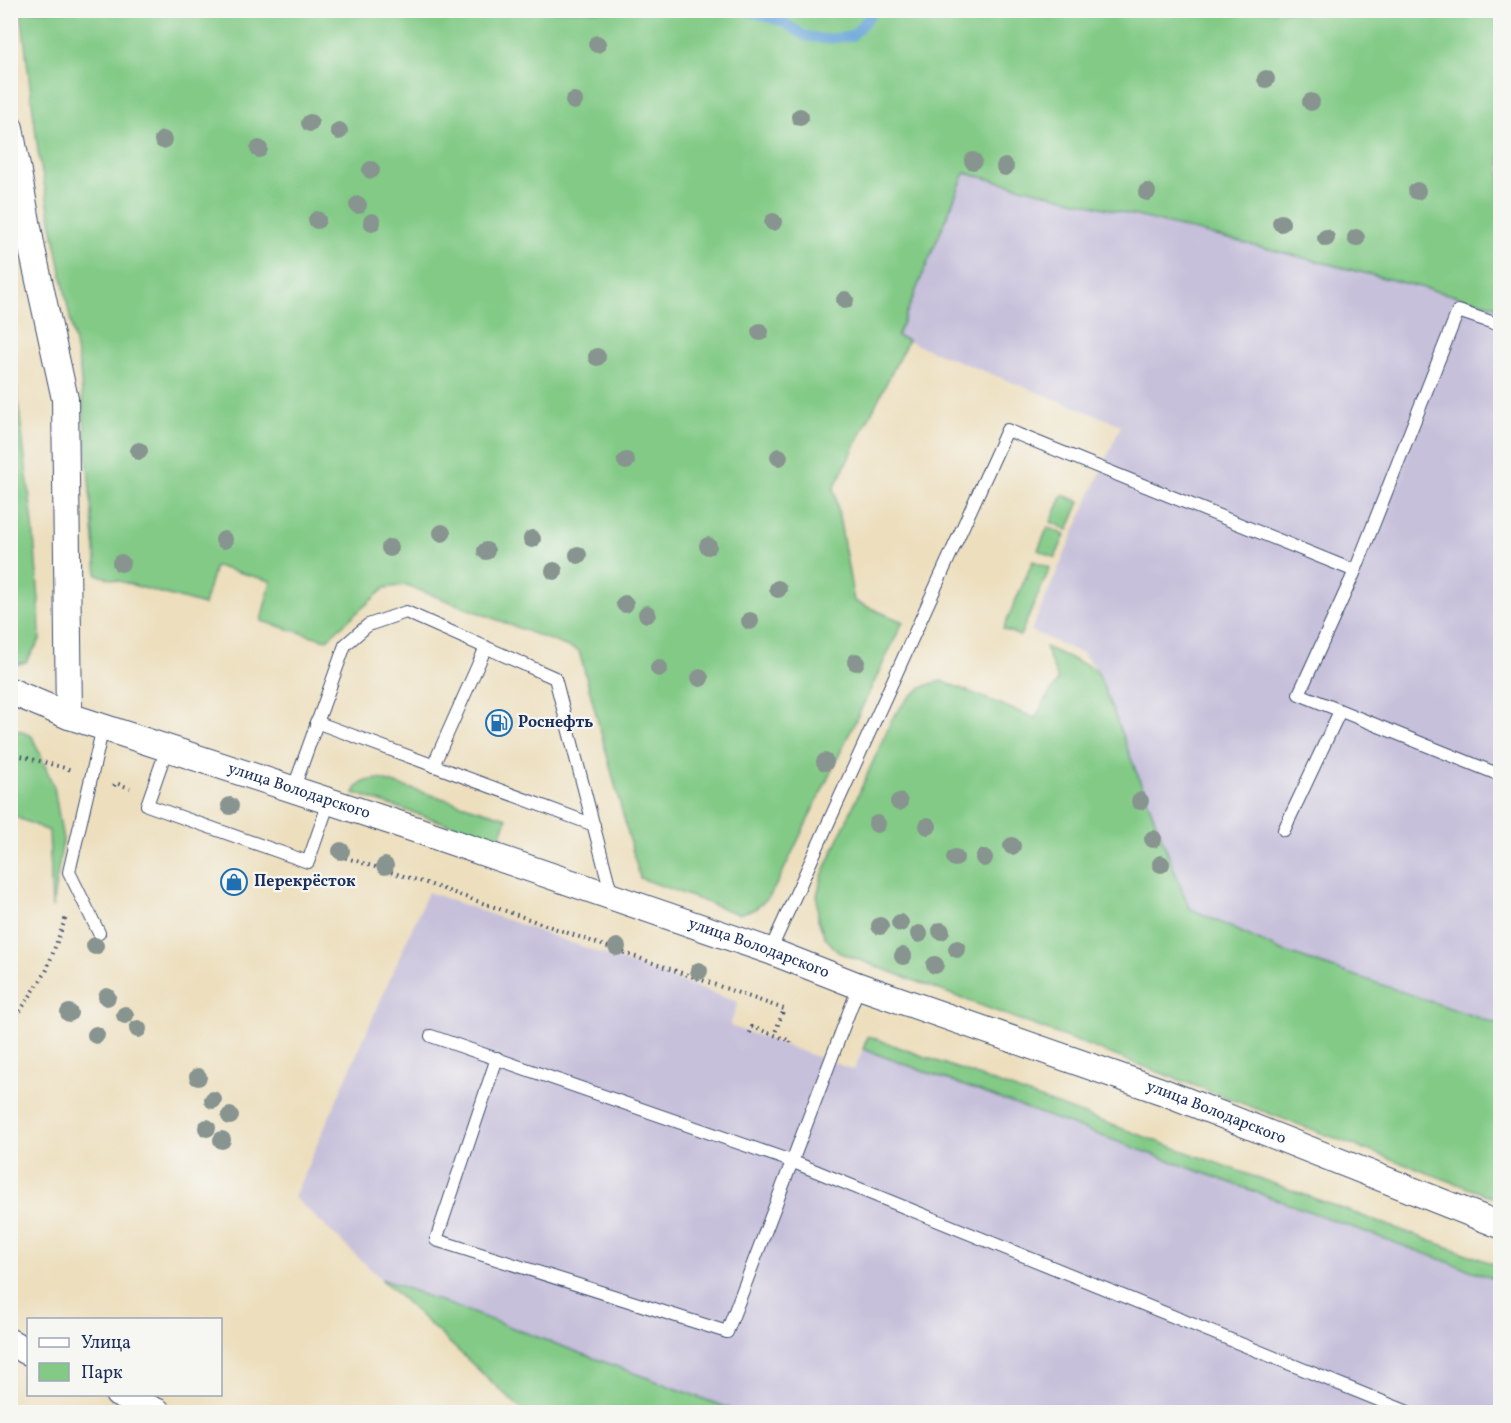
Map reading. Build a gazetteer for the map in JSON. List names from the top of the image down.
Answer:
{
  "streets": {
    "street": ["улица Володарского"]
  },
  "places": {
    "fuel station": ["Роснефть"],
    "shop": ["Перекрёсток"]
  },
  "legend": ["Улица", "Парк"]
}
